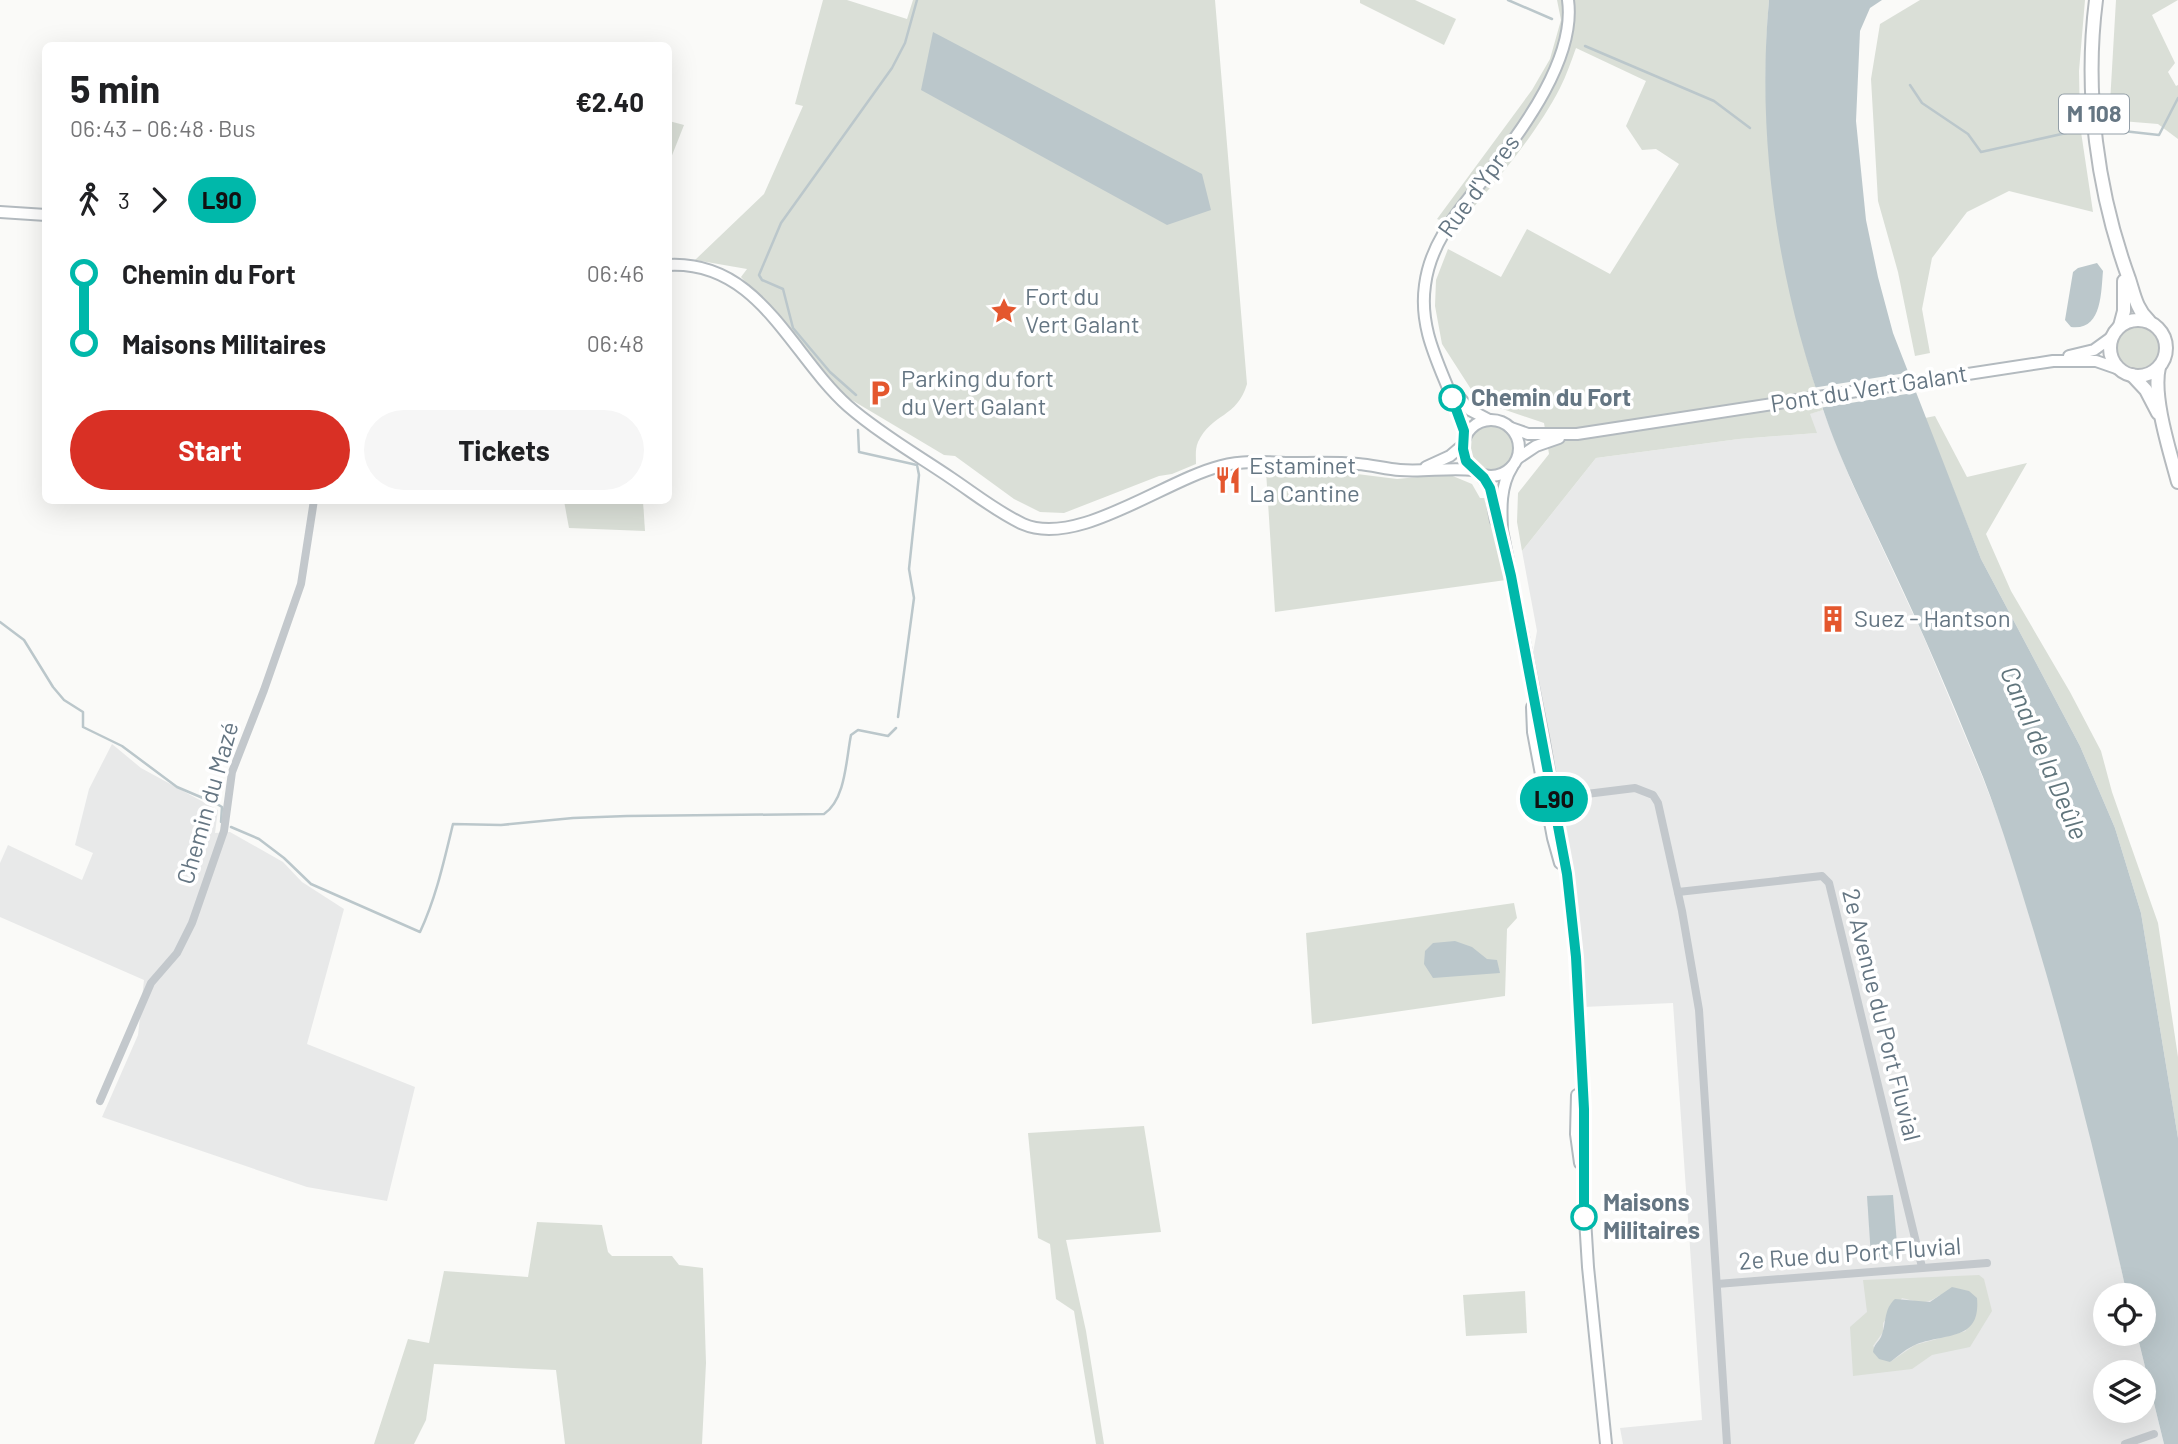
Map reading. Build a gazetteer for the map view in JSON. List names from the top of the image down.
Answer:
{
  "streets": {
    "main road": ["M 108", "Rue d'Ypres", "Pont du Vert Galant"],
    "street": ["Chemin du Mazé", "2e Avenue du Port Fluvial", "2e Rue du Port Fluvial"]
  },
  "crossings": [
    ["M 108", "Pont du Vert Galant"],
    ["2e Avenue du Port Fluvial", "2e Rue du Port Fluvial"]
  ],
  "water": ["Canal de la Deûle"],
  "places": {
    "place": ["Fort du Vert Galant"],
    "parking": ["Parking du fort du Vert Galant"],
    "other": ["Chemin du Fort", "Maisons Militaires"],
    "restaurant": ["Estaminet La Cantine"],
    "building": ["Suez - Hantson"]
  },
  "lines": ["bus line L90"],
  "page": {
    "on_map": "L90",
    "heading": ["5 min", "06:43 – 06:48 · Bus", "€2.40"],
    "legs": ["3", "L90"],
    "list": [
      {
        "name": "Chemin du Fort",
        "value": "06:46"
      },
      {
        "name": "Maisons Militaires",
        "value": "06:48"
      }
    ],
    "buttons": ["Start", "Tickets"]
  }
}
